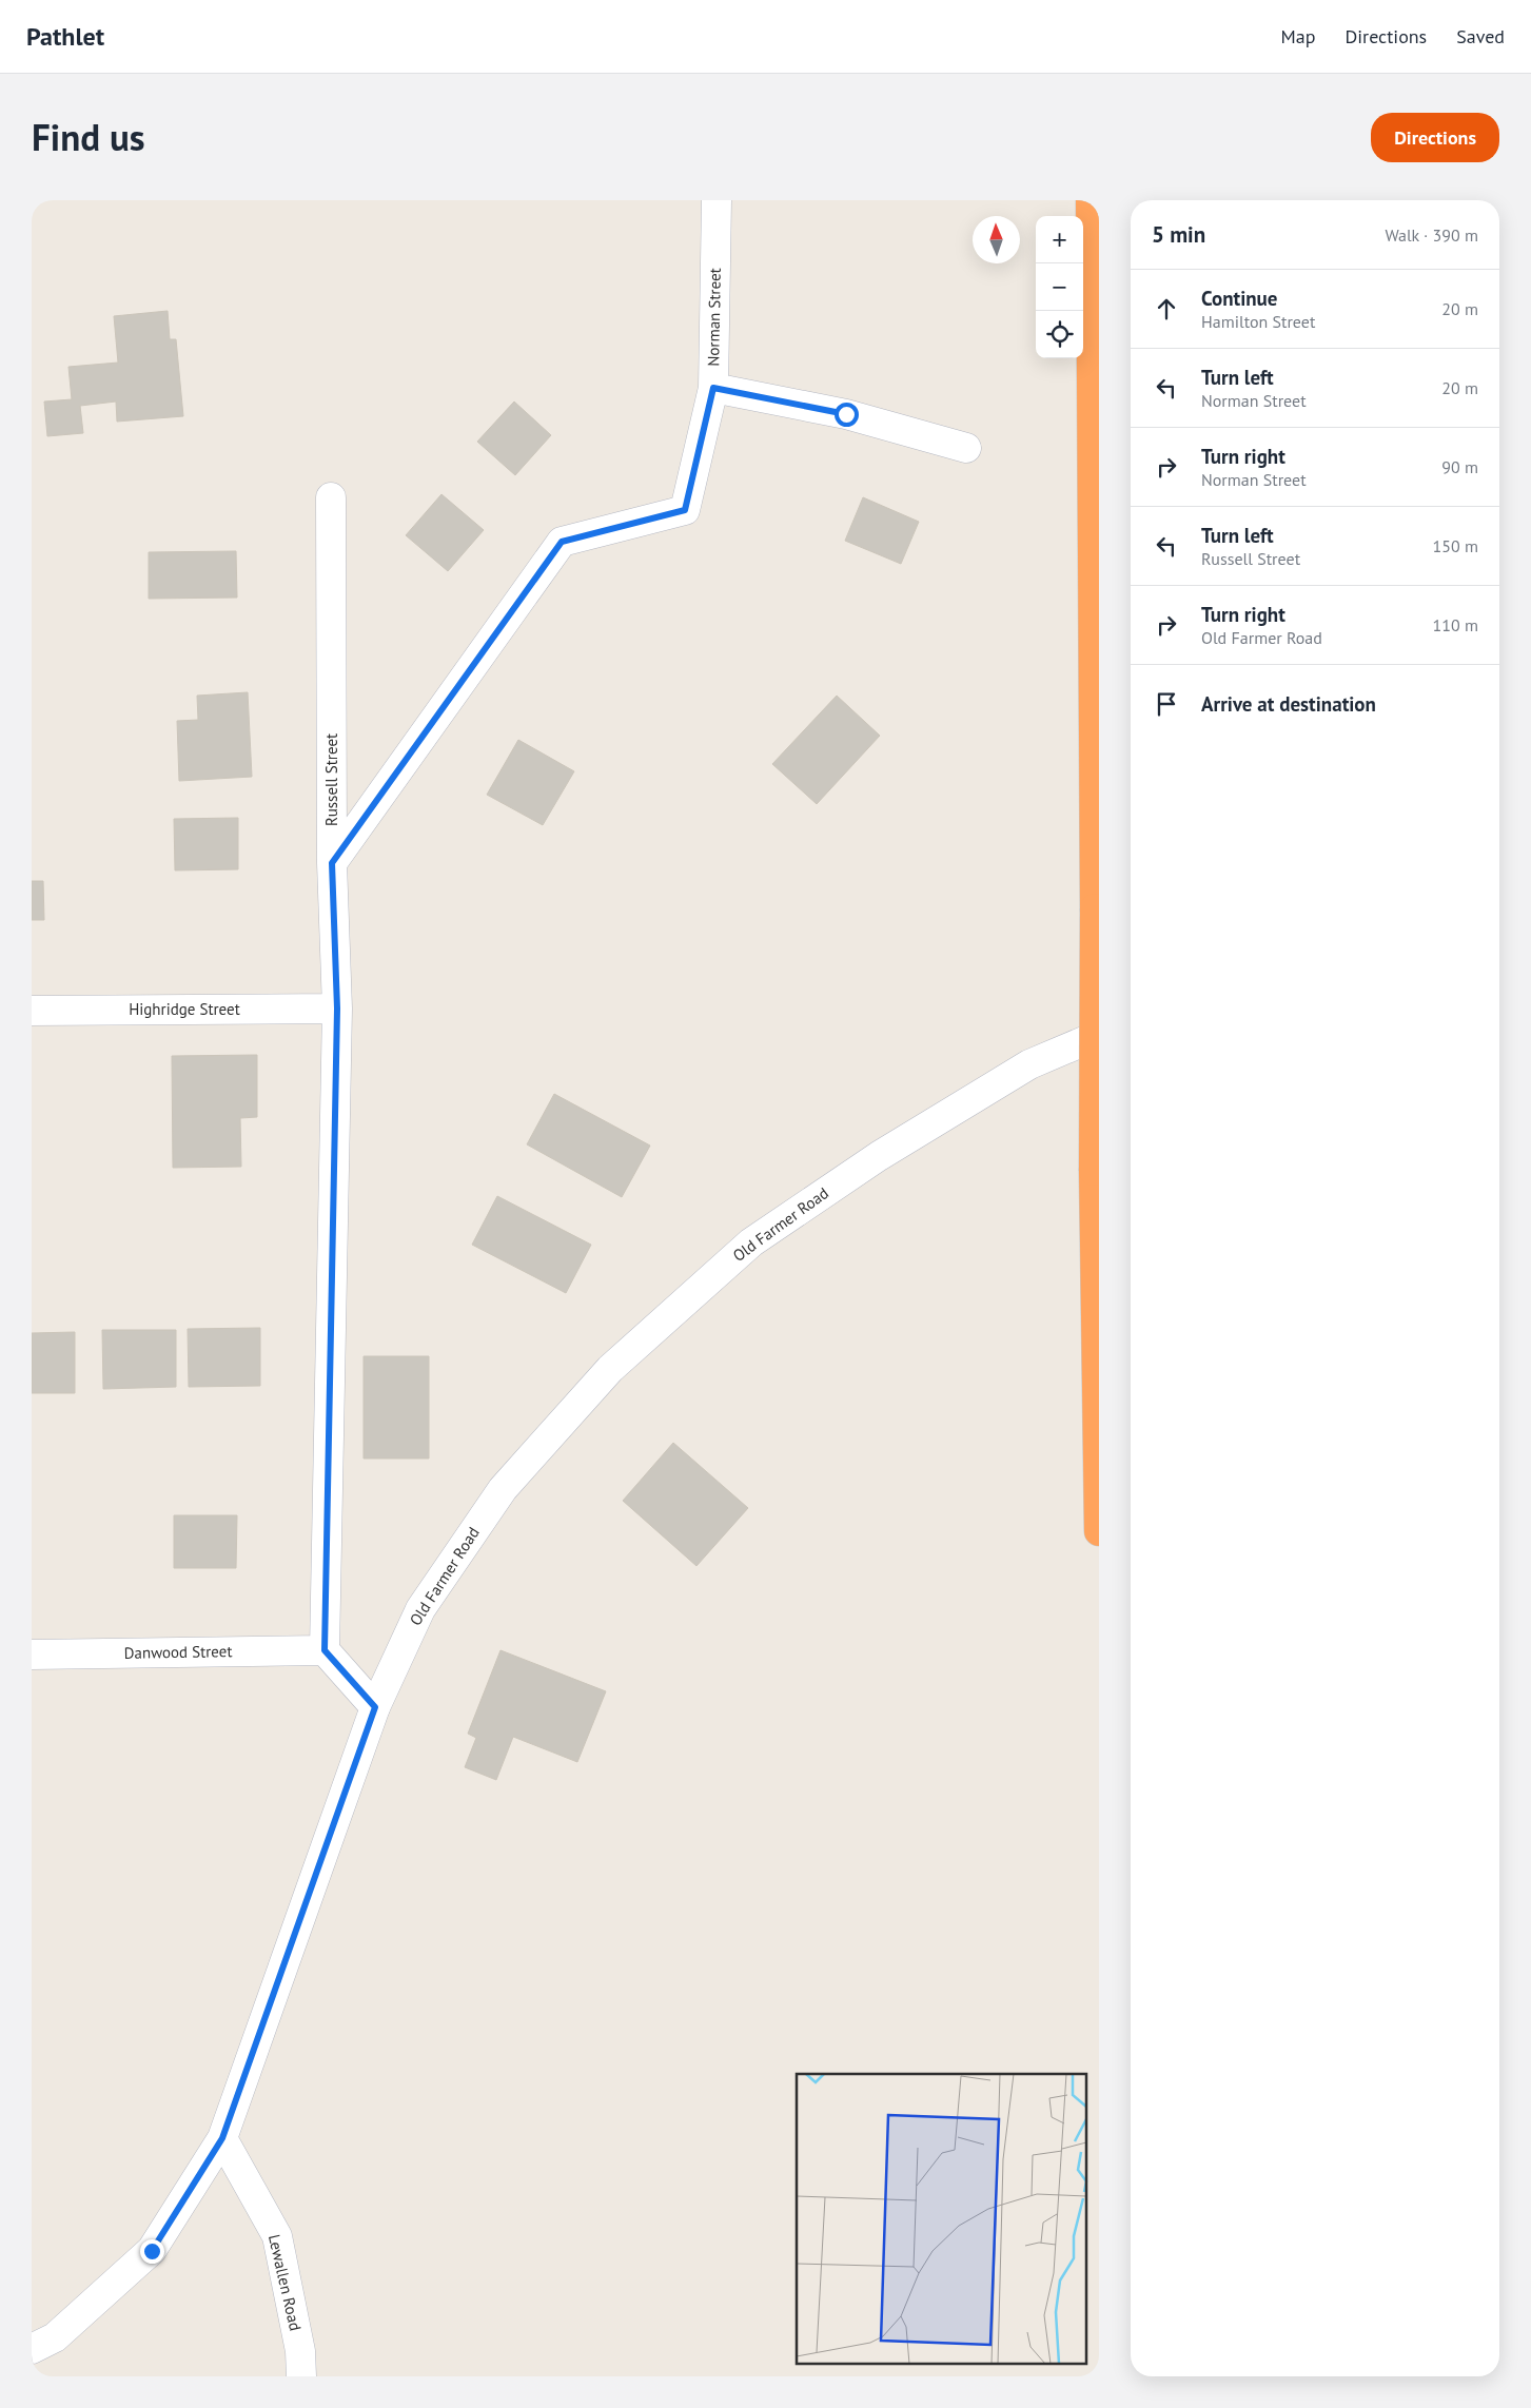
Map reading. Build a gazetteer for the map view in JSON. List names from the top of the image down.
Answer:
{
  "streets": {
    "street": [
      "Norman Street",
      "Russell Street",
      "Highridge Street",
      "Old Farmer Road",
      "Danwood Street",
      "Lewallen Road"
    ]
  },
  "crossings": [
    ["Norman Street", "Russell Street"],
    ["Russell Street", "Highridge Street"],
    ["Russell Street", "Danwood Street"],
    ["Old Farmer Road", "Lewallen Road"]
  ],
  "north": "top",
  "page": {
    "header": "Pathlet",
    "nav": ["Map", "Directions", "Saved"],
    "title": "Find us",
    "buttons": "Directions",
    "heading": ["5 min", "Walk · 390 m"],
    "map_buttons": ["+", "−"],
    "list": [
      ["Continue", "Hamilton Street", "20 m"],
      ["Turn left", "Norman Street", "20 m"],
      ["Turn right", "Norman Street", "90 m"],
      ["Turn left", "Russell Street", "150 m"],
      ["Turn right", "Old Farmer Road", "110 m"],
      "Arrive at destination"
    ]
  }
}
